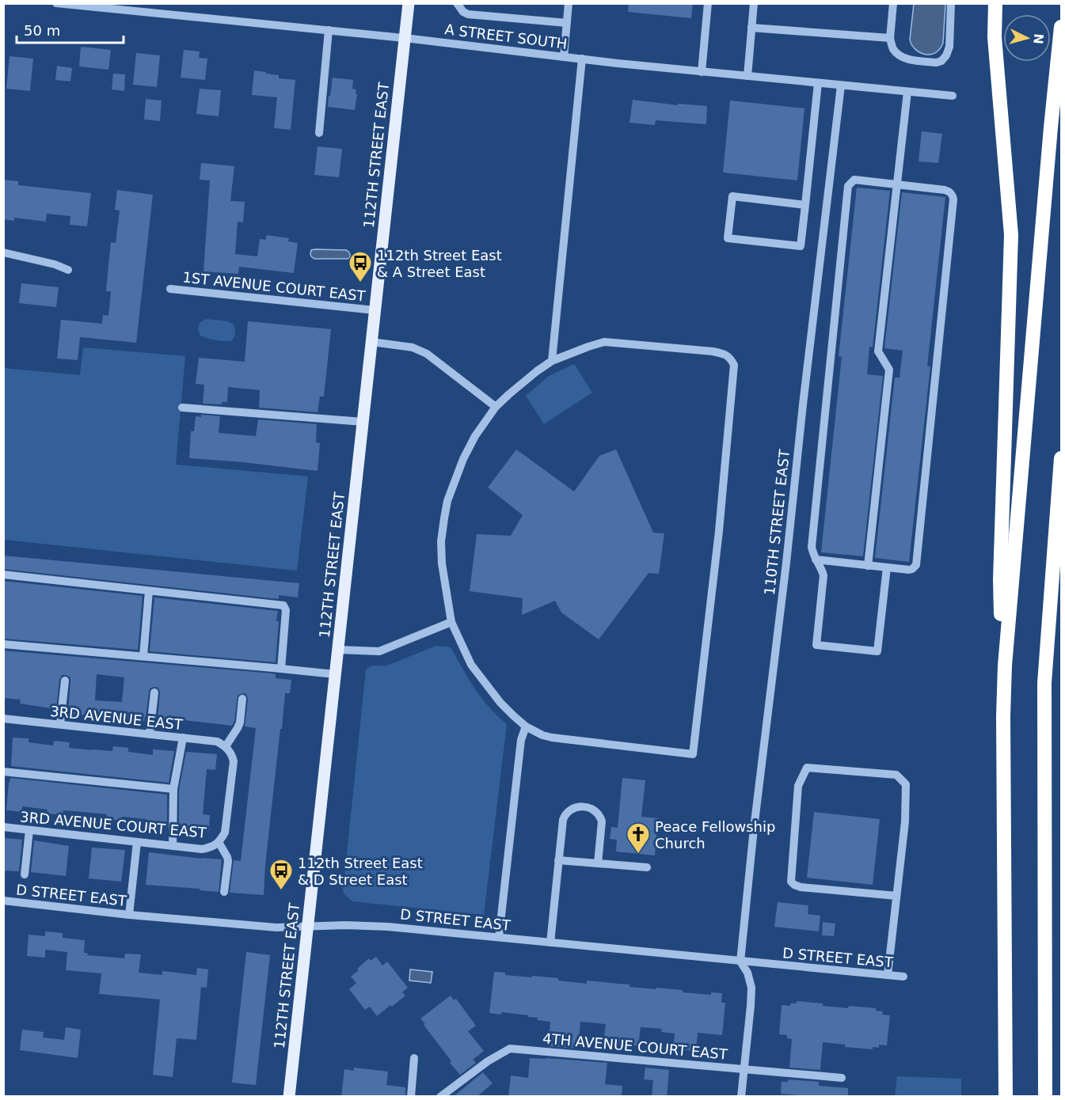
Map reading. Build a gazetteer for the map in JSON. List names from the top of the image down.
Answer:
{
  "streets": {
    "main road": ["112TH STREET EAST"],
    "street": [
      "A STREET SOUTH",
      "1ST AVENUE COURT EAST",
      "110TH STREET EAST",
      "3RD AVENUE EAST",
      "3RD AVENUE COURT EAST",
      "D STREET EAST",
      "4TH AVENUE COURT EAST"
    ]
  },
  "crossings": [
    ["A STREET SOUTH", "112TH STREET EAST"],
    ["A STREET SOUTH", "110TH STREET EAST"],
    ["112TH STREET EAST", "1ST AVENUE COURT EAST"],
    ["112TH STREET EAST", "D STREET EAST"],
    ["110TH STREET EAST", "D STREET EAST"]
  ],
  "places": {
    "bus stop": ["112th Street East & A Street East", "112th Street East & D Street East"],
    "church": ["Peace Fellowship Church"]
  },
  "scale_bar": "50 m",
  "north": "right"
}
